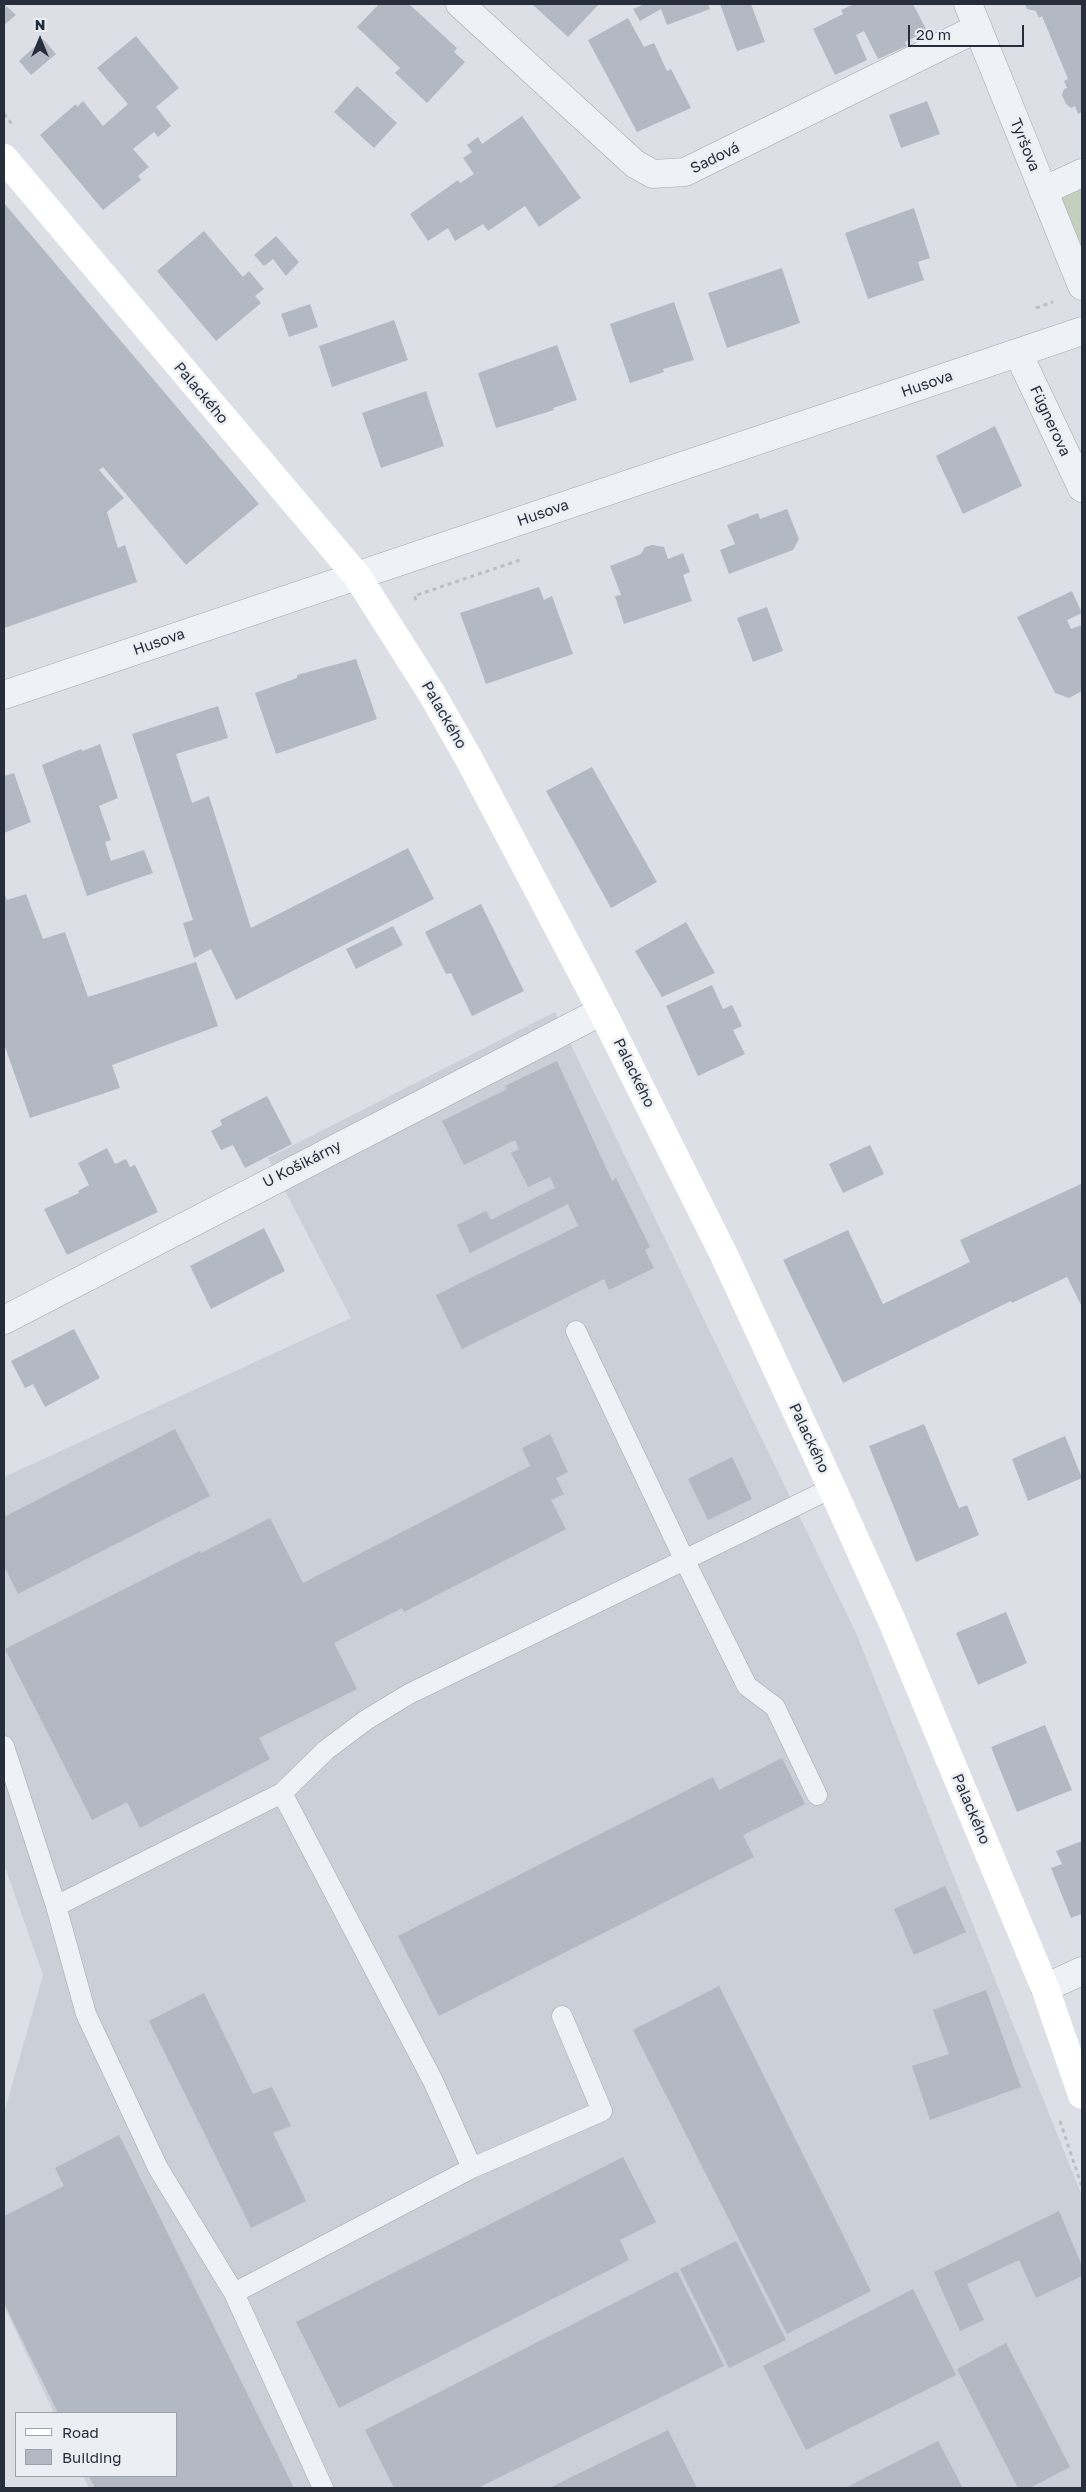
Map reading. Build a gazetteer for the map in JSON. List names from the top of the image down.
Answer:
{
  "streets": {
    "street": [
      "Tyršova",
      "Sadová",
      "Husova",
      "Palackého",
      "Fügnerova",
      "U Košikárny"
    ]
  },
  "crossings": [
    ["Tyršova", "Sadová"],
    ["Husova", "Palackého"],
    ["Husova", "Fügnerova"],
    ["Palackého", "U Košikárny"]
  ],
  "legend": ["Road", "Building"],
  "scale_bar": "20 m",
  "north": "top"
}
